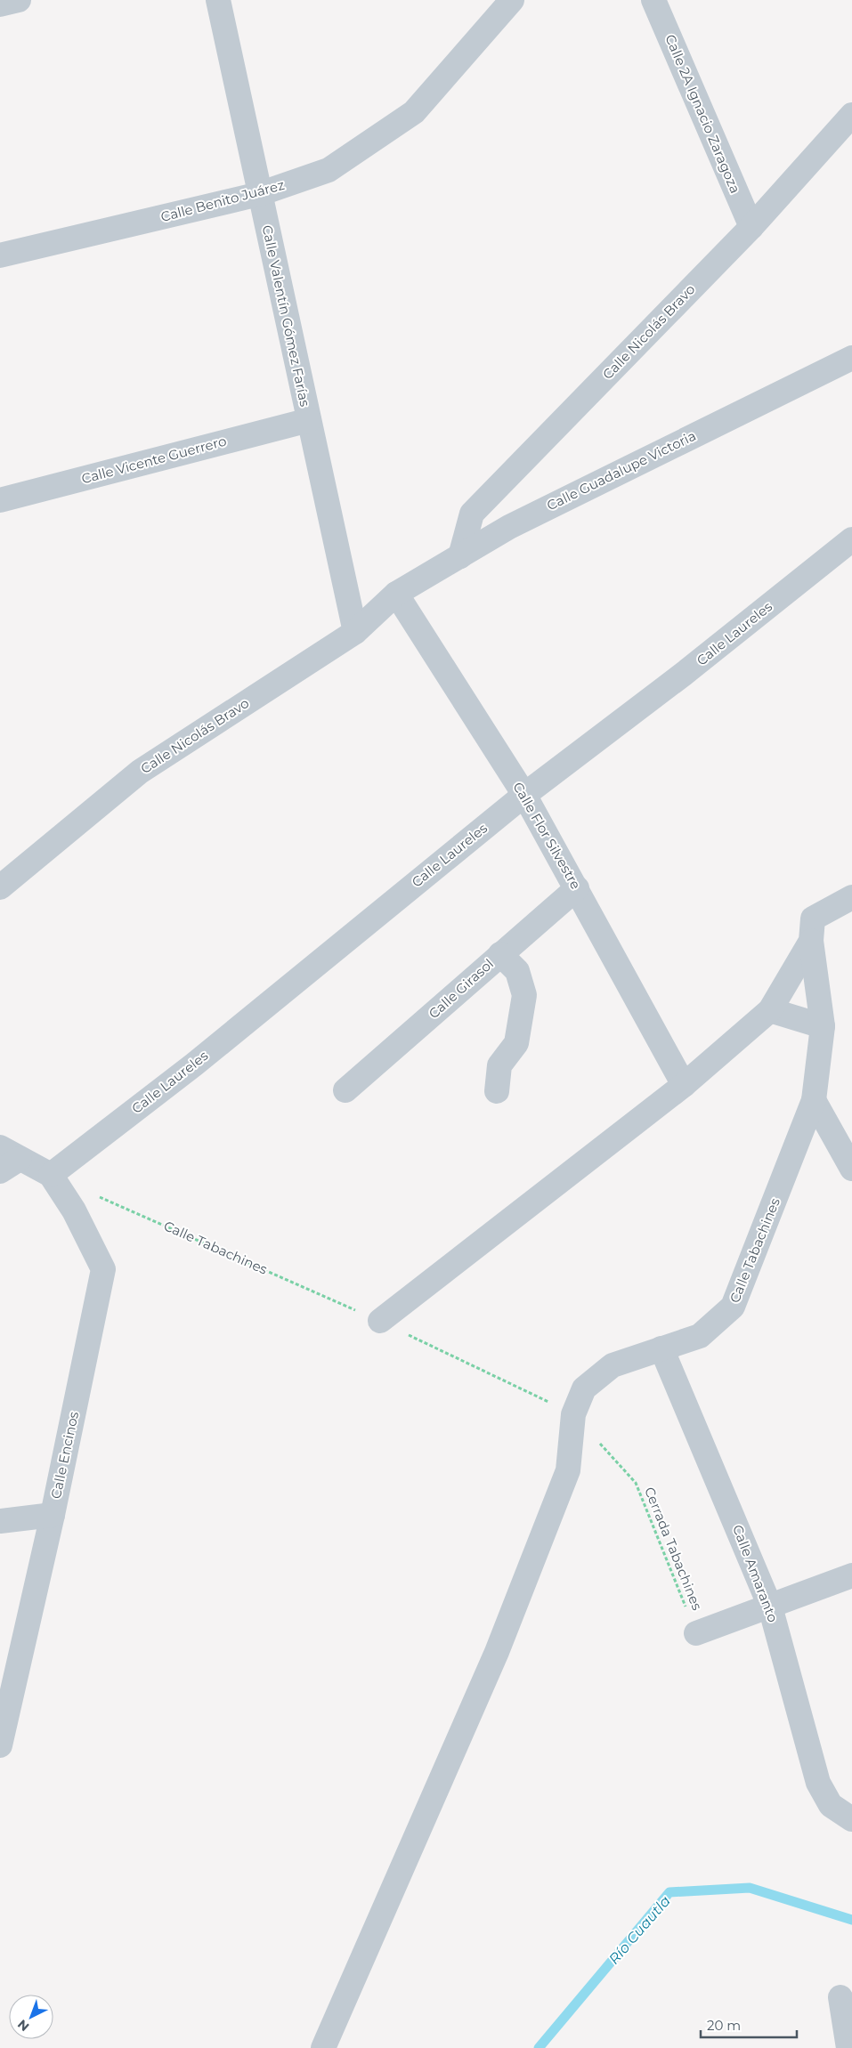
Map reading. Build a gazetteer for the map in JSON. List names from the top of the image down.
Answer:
{
  "streets": {
    "street": [
      "Calle 2A Ignacio Zaragoza",
      "Calle Benito Juárez",
      "Calle Valentín Gómez Farías",
      "Calle Nicolás Bravo",
      "Calle Vicente Guerrero",
      "Calle Guadalupe Victoria",
      "Calle Laureles",
      "Calle Flor Silvestre",
      "Calle Girasol",
      "Calle Tabachines",
      "Calle Encinos",
      "Calle Amaranto"
    ],
    "path": ["Cerrada Tabachines"]
  },
  "crossings": [
    ["Calle 2A Ignacio Zaragoza", "Calle Nicolás Bravo"],
    ["Calle Benito Juárez", "Calle Valentín Gómez Farías"],
    ["Calle Valentín Gómez Farías", "Calle Nicolás Bravo"],
    ["Calle Valentín Gómez Farías", "Calle Vicente Guerrero"],
    ["Calle Nicolás Bravo", "Calle Guadalupe Victoria"],
    ["Calle Nicolás Bravo", "Calle Flor Silvestre"],
    ["Calle Guadalupe Victoria", "Calle Flor Silvestre"],
    ["Calle Laureles", "Calle Flor Silvestre"],
    ["Calle Laureles", "Calle Encinos"],
    ["Calle Flor Silvestre", "Calle Girasol"],
    ["Calle Flor Silvestre", "Calle Tabachines"],
    ["Calle Tabachines", "Cerrada Tabachines"],
    ["Calle Tabachines", "Calle Amaranto"]
  ],
  "water": ["Río Cuautla"],
  "scale_bar": "20 m",
  "north": "bottom left"
}
